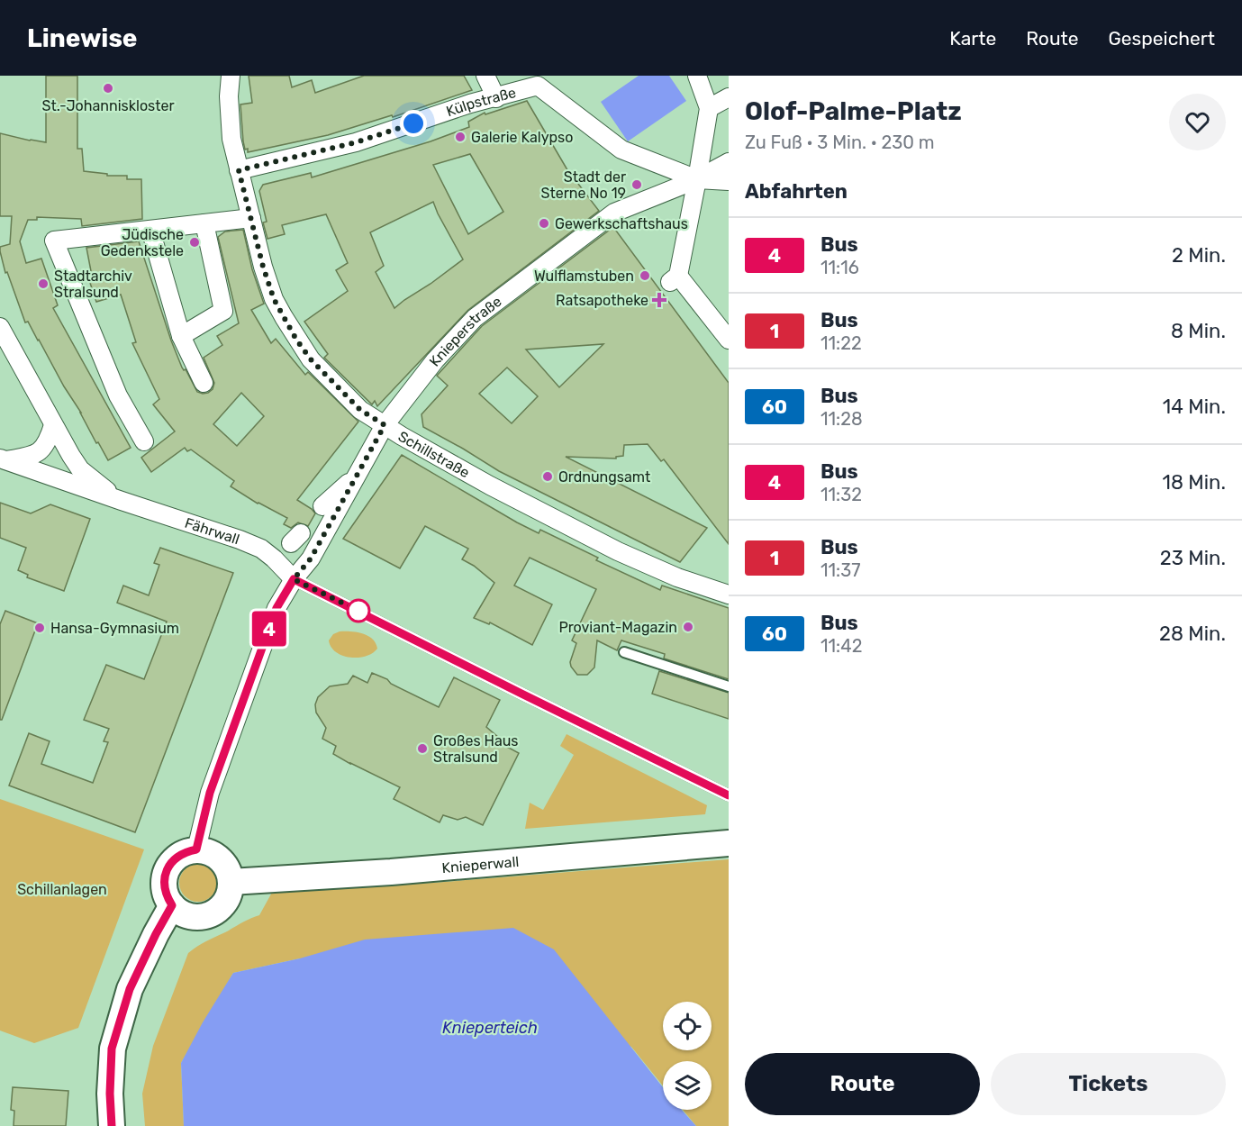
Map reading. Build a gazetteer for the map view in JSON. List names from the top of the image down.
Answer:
{
  "streets": {
    "street": [
      "Külpstraße",
      "Knieperstraße",
      "Schillstraße",
      "Fährwall",
      "Knieperwall"
    ]
  },
  "crossings": [
    ["Külpstraße", "Knieperstraße"],
    ["Külpstraße", "Schillstraße"],
    ["Knieperstraße", "Schillstraße"],
    ["Knieperstraße", "Fährwall"],
    ["Knieperstraße", "Knieperwall"]
  ],
  "water": ["Knieperteich"],
  "parks": ["Schillanlagen"],
  "places": {
    "other": [
      "St.-Johanniskloster",
      "Galerie Kalypso",
      "Stadt der Sterne No 19",
      "Gewerkschaftshaus",
      "Jüdische Gedenkstele",
      "Wulflamstuben",
      "Stadtarchiv Stralsund",
      "Ordnungsamt",
      "Proviant-Magazin",
      "Hansa-Gymnasium",
      "Großes Haus Stralsund"
    ],
    "health": ["Ratsapotheke"]
  },
  "lines": ["bus line 4"],
  "page": {
    "header": "Linewise",
    "nav": ["Karte", "Route", "Gespeichert"],
    "on_map": "4",
    "heading": [
      ["Olof-Palme-Platz", "Zu Fuß · 3 Min. · 230 m"],
      "Abfahrten"
    ],
    "list": [
      {
        "mark": "4",
        "name": "Bus",
        "note": "11:16",
        "value": "2 Min."
      },
      {
        "mark": "1",
        "name": "Bus",
        "note": "11:22",
        "value": "8 Min."
      },
      {
        "mark": "60",
        "name": "Bus",
        "note": "11:28",
        "value": "14 Min."
      },
      {
        "mark": "4",
        "name": "Bus",
        "note": "11:32",
        "value": "18 Min."
      },
      {
        "mark": "1",
        "name": "Bus",
        "note": "11:37",
        "value": "23 Min."
      },
      {
        "mark": "60",
        "name": "Bus",
        "note": "11:42",
        "value": "28 Min."
      }
    ],
    "buttons": ["Route", "Tickets"]
  }
}
